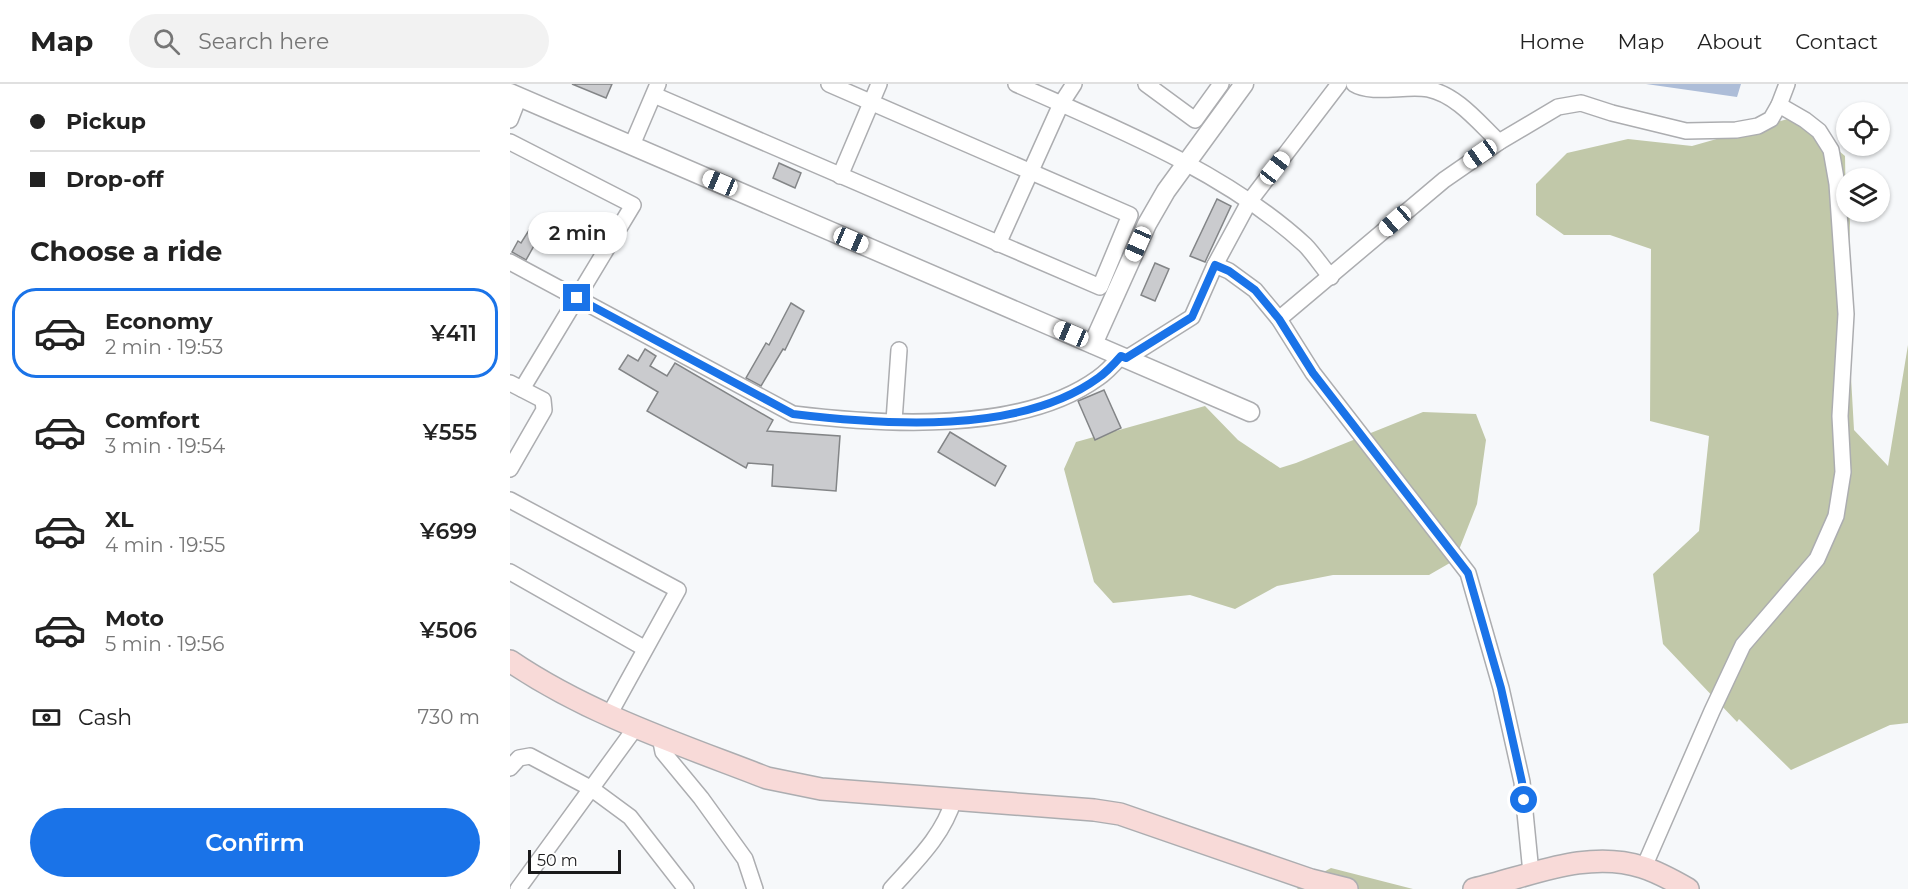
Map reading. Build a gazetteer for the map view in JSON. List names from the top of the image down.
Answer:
{
  "scale_bar": "50 m",
  "page": {
    "header": "Map",
    "search": "Search here",
    "nav": [
      "Home",
      "Map",
      "About",
      "Contact"
    ],
    "banner": ["Pickup", "Drop-off"],
    "bubble": "2 min",
    "heading": "Choose a ride",
    "list": [
      {
        "name": "Economy",
        "note": "2 min · 19:53",
        "value": "¥411"
      },
      {
        "name": "Comfort",
        "note": "3 min · 19:54",
        "value": "¥555"
      },
      {
        "name": "XL",
        "note": "4 min · 19:55",
        "value": "¥699"
      },
      {
        "name": "Moto",
        "note": "5 min · 19:56",
        "value": "¥506"
      }
    ],
    "pay": ["Cash", "730 m"],
    "buttons": "Confirm",
    "scale": "50 m"
  }
}
